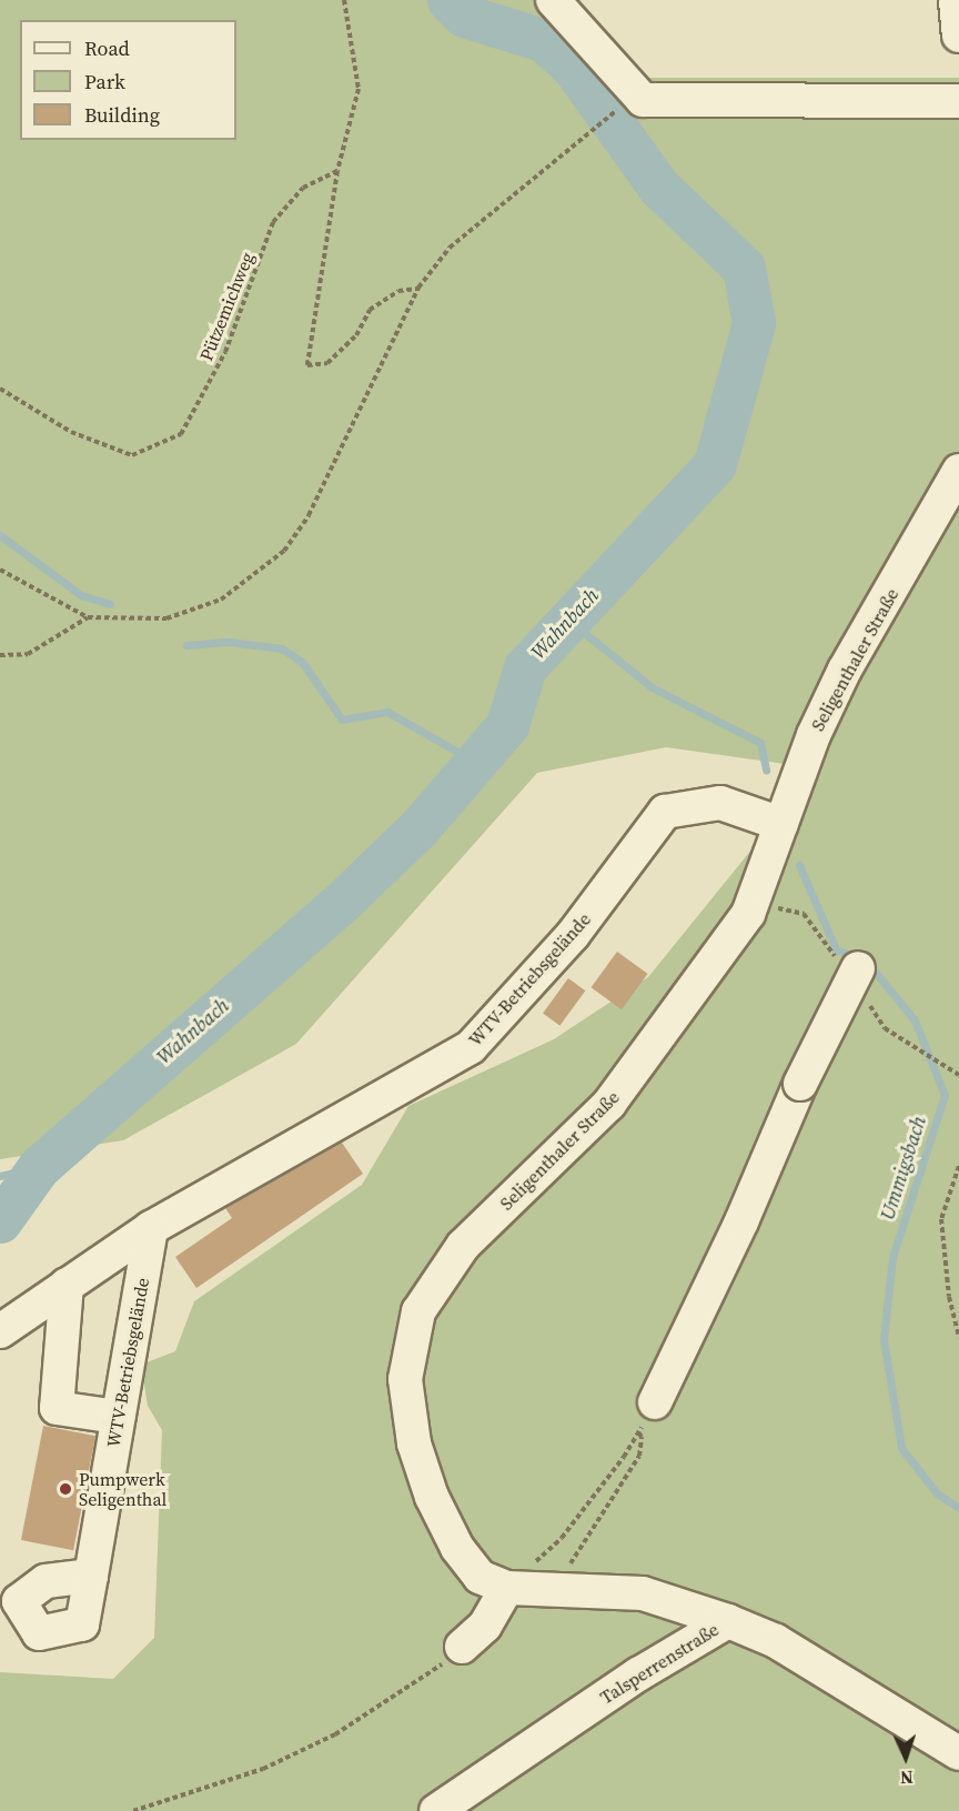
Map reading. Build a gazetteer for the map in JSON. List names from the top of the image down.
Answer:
{
  "streets": {
    "street": ["Seligenthaler Straße", "WTV-Betriebsgelände", "Talsperrenstraße"],
    "path": ["Pützemichweg"]
  },
  "crossings": [
    ["Seligenthaler Straße", "WTV-Betriebsgelände"],
    ["Seligenthaler Straße", "Talsperrenstraße"]
  ],
  "water": ["Wahnbach", "Ummigsbach"],
  "places": ["Pumpwerk Seligenthal"],
  "legend": ["Road", "Park", "Building"],
  "north": "bottom"
}
